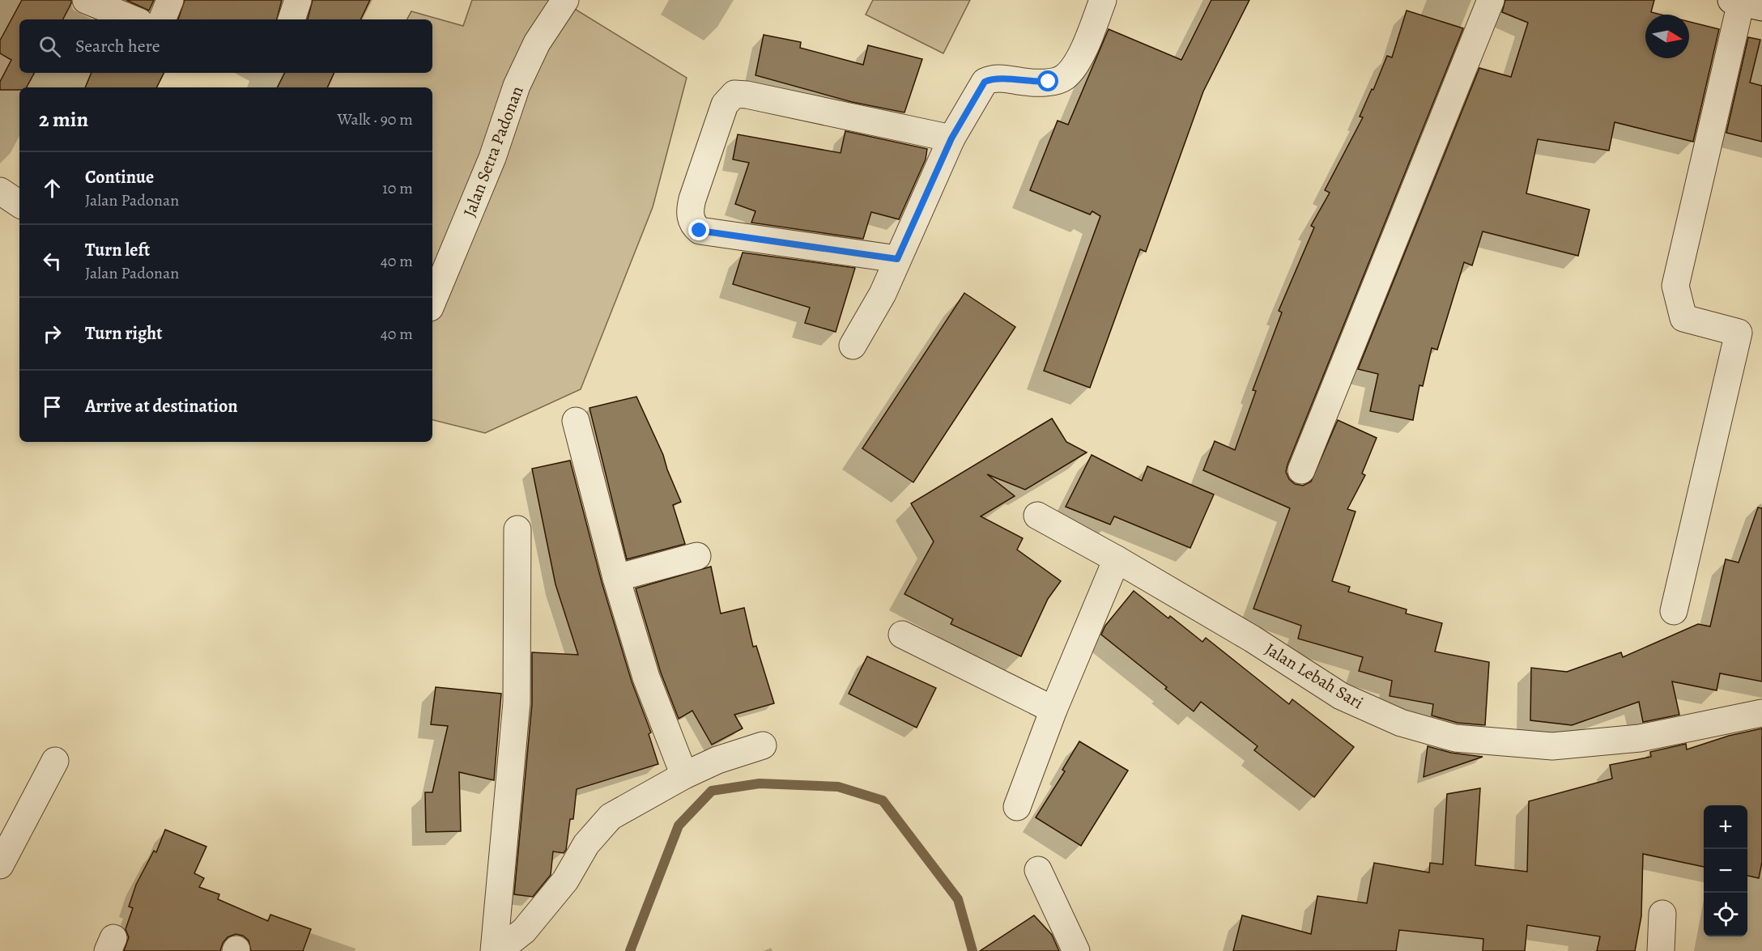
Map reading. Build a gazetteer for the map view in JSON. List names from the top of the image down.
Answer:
{
  "streets": {
    "street": ["Jalan Setra Padonan", "Jalan Lebah Sari"]
  },
  "north": "right",
  "page": {
    "search": "Search here",
    "heading": ["2 min", "Walk · 90 m"],
    "list": [
      ["Continue", "Jalan Padonan", "10 m"],
      ["Turn left", "Jalan Padonan", "40 m"],
      ["Turn right", "40 m"],
      "Arrive at destination"
    ],
    "map_buttons": ["+", "−"]
  }
}
